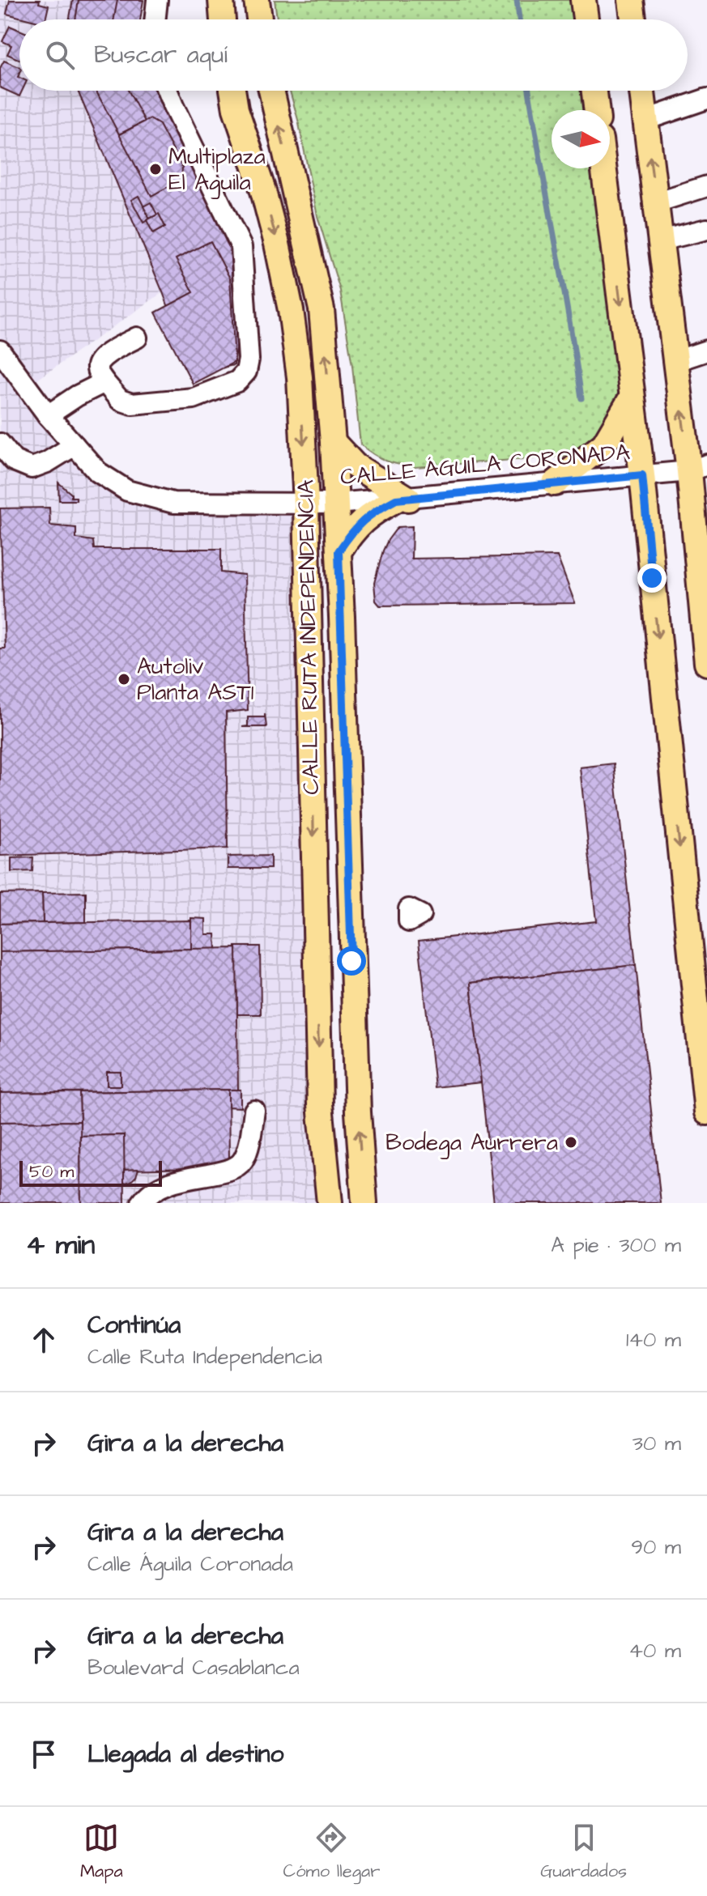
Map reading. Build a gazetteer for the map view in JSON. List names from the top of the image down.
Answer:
{
  "streets": {
    "main road": ["CALLE RUTA INDEPENDENCIA"],
    "street": ["CALLE ÁGUILA CORONADA"]
  },
  "crossings": [
    ["CALLE ÁGUILA CORONADA", "CALLE RUTA INDEPENDENCIA"]
  ],
  "places": ["Multiplaza El Aguila", "Autoliv Planta AST1", "Bodega Aurrera"],
  "scale_bar": "50 m",
  "north": "right",
  "page": {
    "search": "Buscar aquí",
    "scale": "50 m",
    "heading": ["4 min", "A pie · 300 m"],
    "list": [
      ["Continúa", "Calle Ruta Independencia", "140 m"],
      ["Gira a la derecha", "30 m"],
      ["Gira a la derecha", "Calle Águila Coronada", "90 m"],
      ["Gira a la derecha", "Boulevard Casablanca", "40 m"],
      "Llegada al destino"
    ],
    "nav": ["Mapa", "Cómo llegar", "Guardados"]
  }
}
